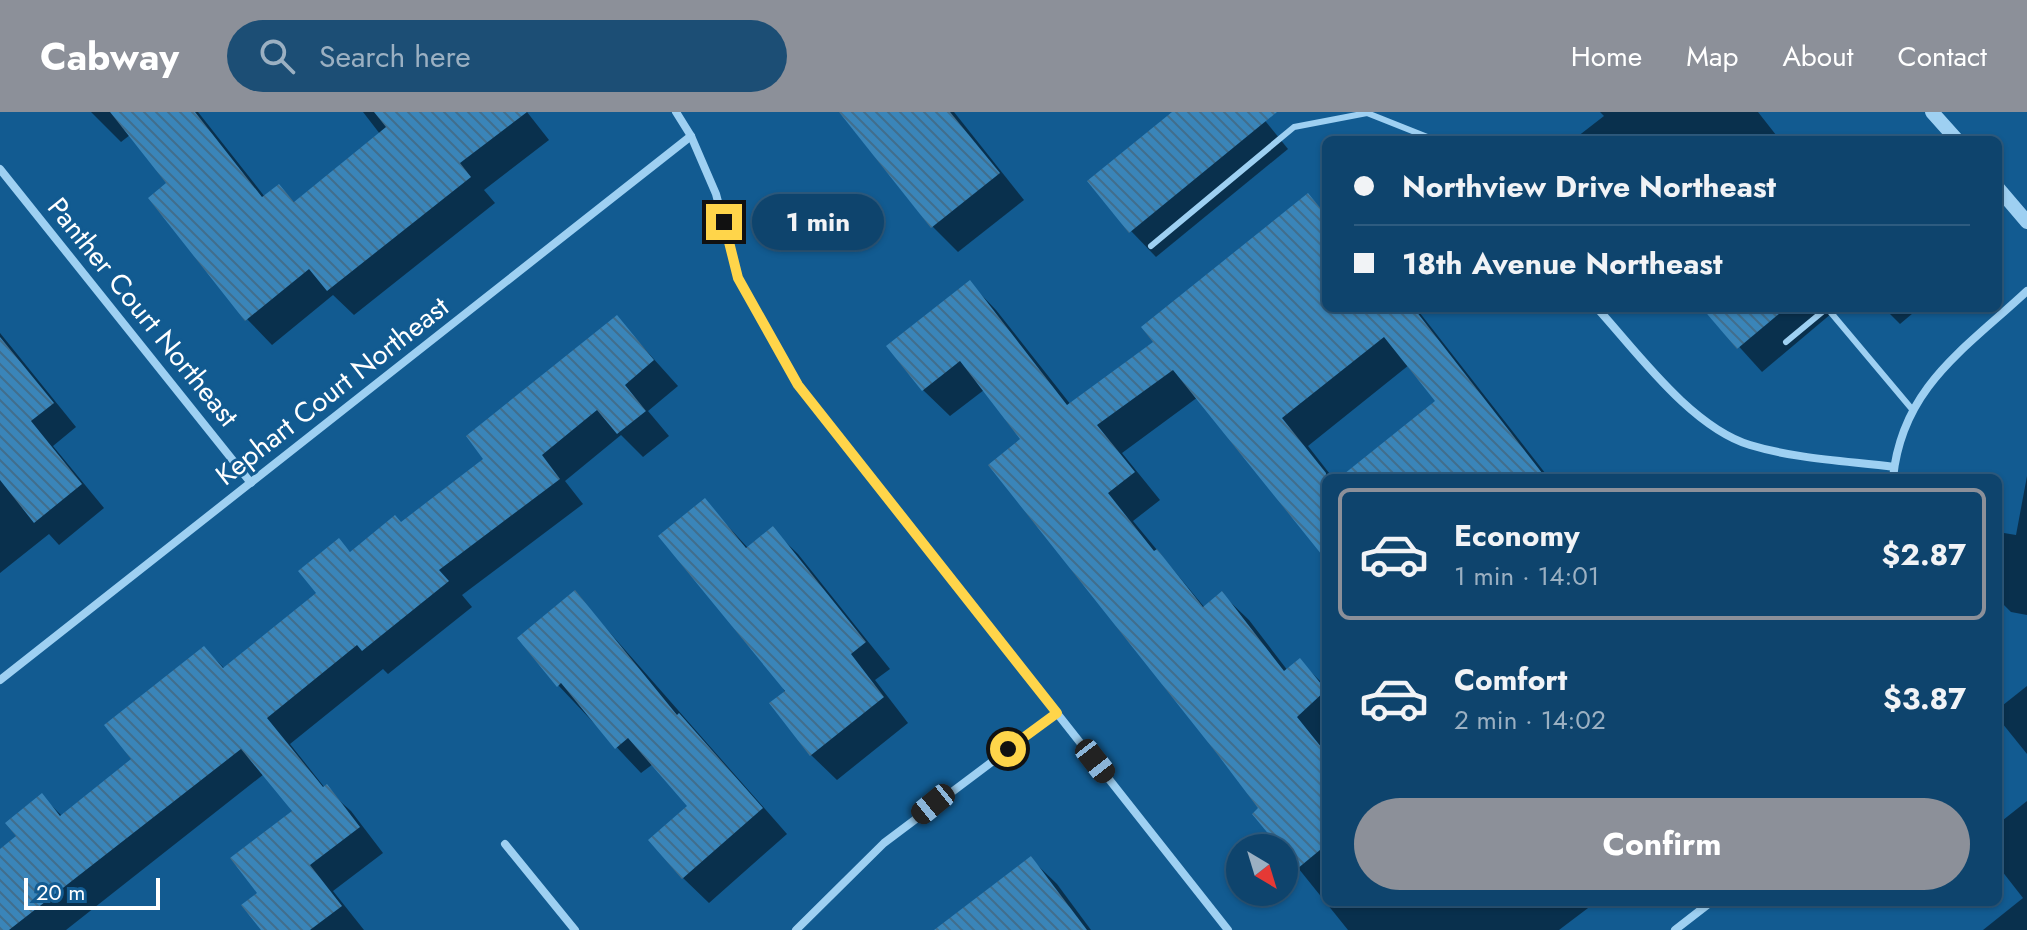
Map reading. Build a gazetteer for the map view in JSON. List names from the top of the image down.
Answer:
{
  "streets": {
    "street": ["Panther Court Northeast", "Kephart Court Northeast"]
  },
  "crossings": [
    ["Panther Court Northeast", "Kephart Court Northeast"]
  ],
  "scale_bar": "20 m",
  "north": "bottom right",
  "page": {
    "header": "Cabway",
    "search": "Search here",
    "nav": [
      "Home",
      "Map",
      "About",
      "Contact"
    ],
    "banner": ["Northview Drive Northeast", "18th Avenue Northeast"],
    "bubble": "1 min",
    "list": [
      {
        "name": "Economy",
        "note": "1 min · 14:01",
        "value": "$2.87"
      },
      {
        "name": "Comfort",
        "note": "2 min · 14:02",
        "value": "$3.87"
      }
    ],
    "buttons": "Confirm",
    "scale": "20 m"
  }
}
